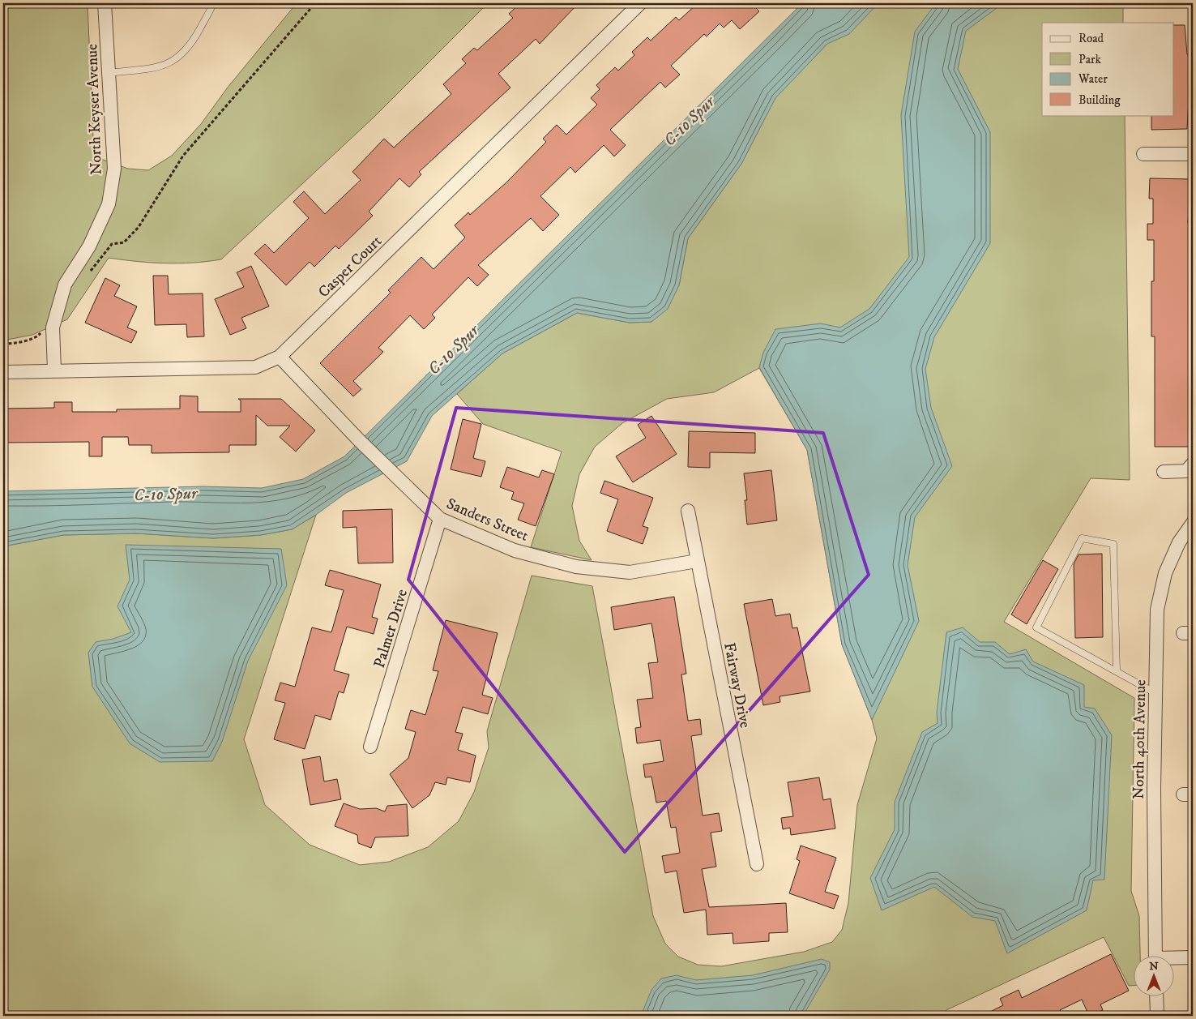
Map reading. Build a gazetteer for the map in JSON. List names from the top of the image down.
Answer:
{
  "streets": {
    "street": [
      "North Keyser Avenue",
      "Casper Court",
      "Sanders Street",
      "Palmer Drive",
      "Fairway Drive",
      "North 40th Avenue"
    ]
  },
  "crossings": [
    ["North Keyser Avenue", "Casper Court"],
    ["Casper Court", "Sanders Street"],
    ["Sanders Street", "Palmer Drive"],
    ["Sanders Street", "Fairway Drive"]
  ],
  "water": ["C-10 Spur"],
  "legend": [
    "Road",
    "Park",
    "Water",
    "Building"
  ],
  "north": "top"
}
